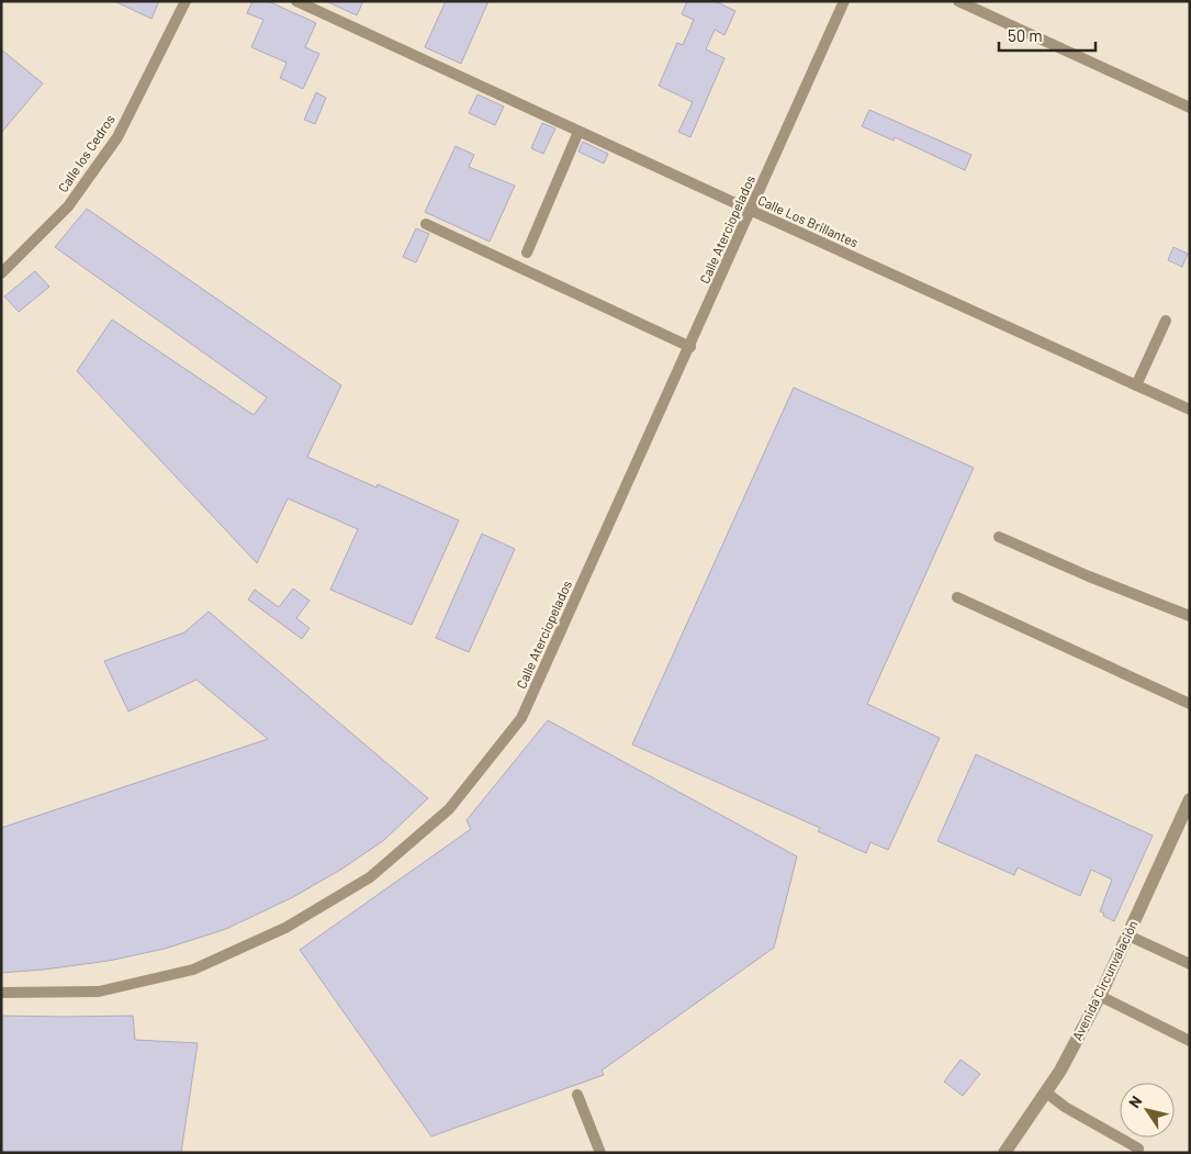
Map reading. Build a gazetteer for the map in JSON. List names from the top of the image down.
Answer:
{
  "streets": {
    "street": [
      "Calle los Cedros",
      "Calle Los Brillantes",
      "Calle Aterciopelados",
      "Avenida Circunvalación"
    ]
  },
  "crossings": [
    ["Calle Los Brillantes", "Calle Aterciopelados"]
  ],
  "scale_bar": "50 m",
  "north": "top left"
}
